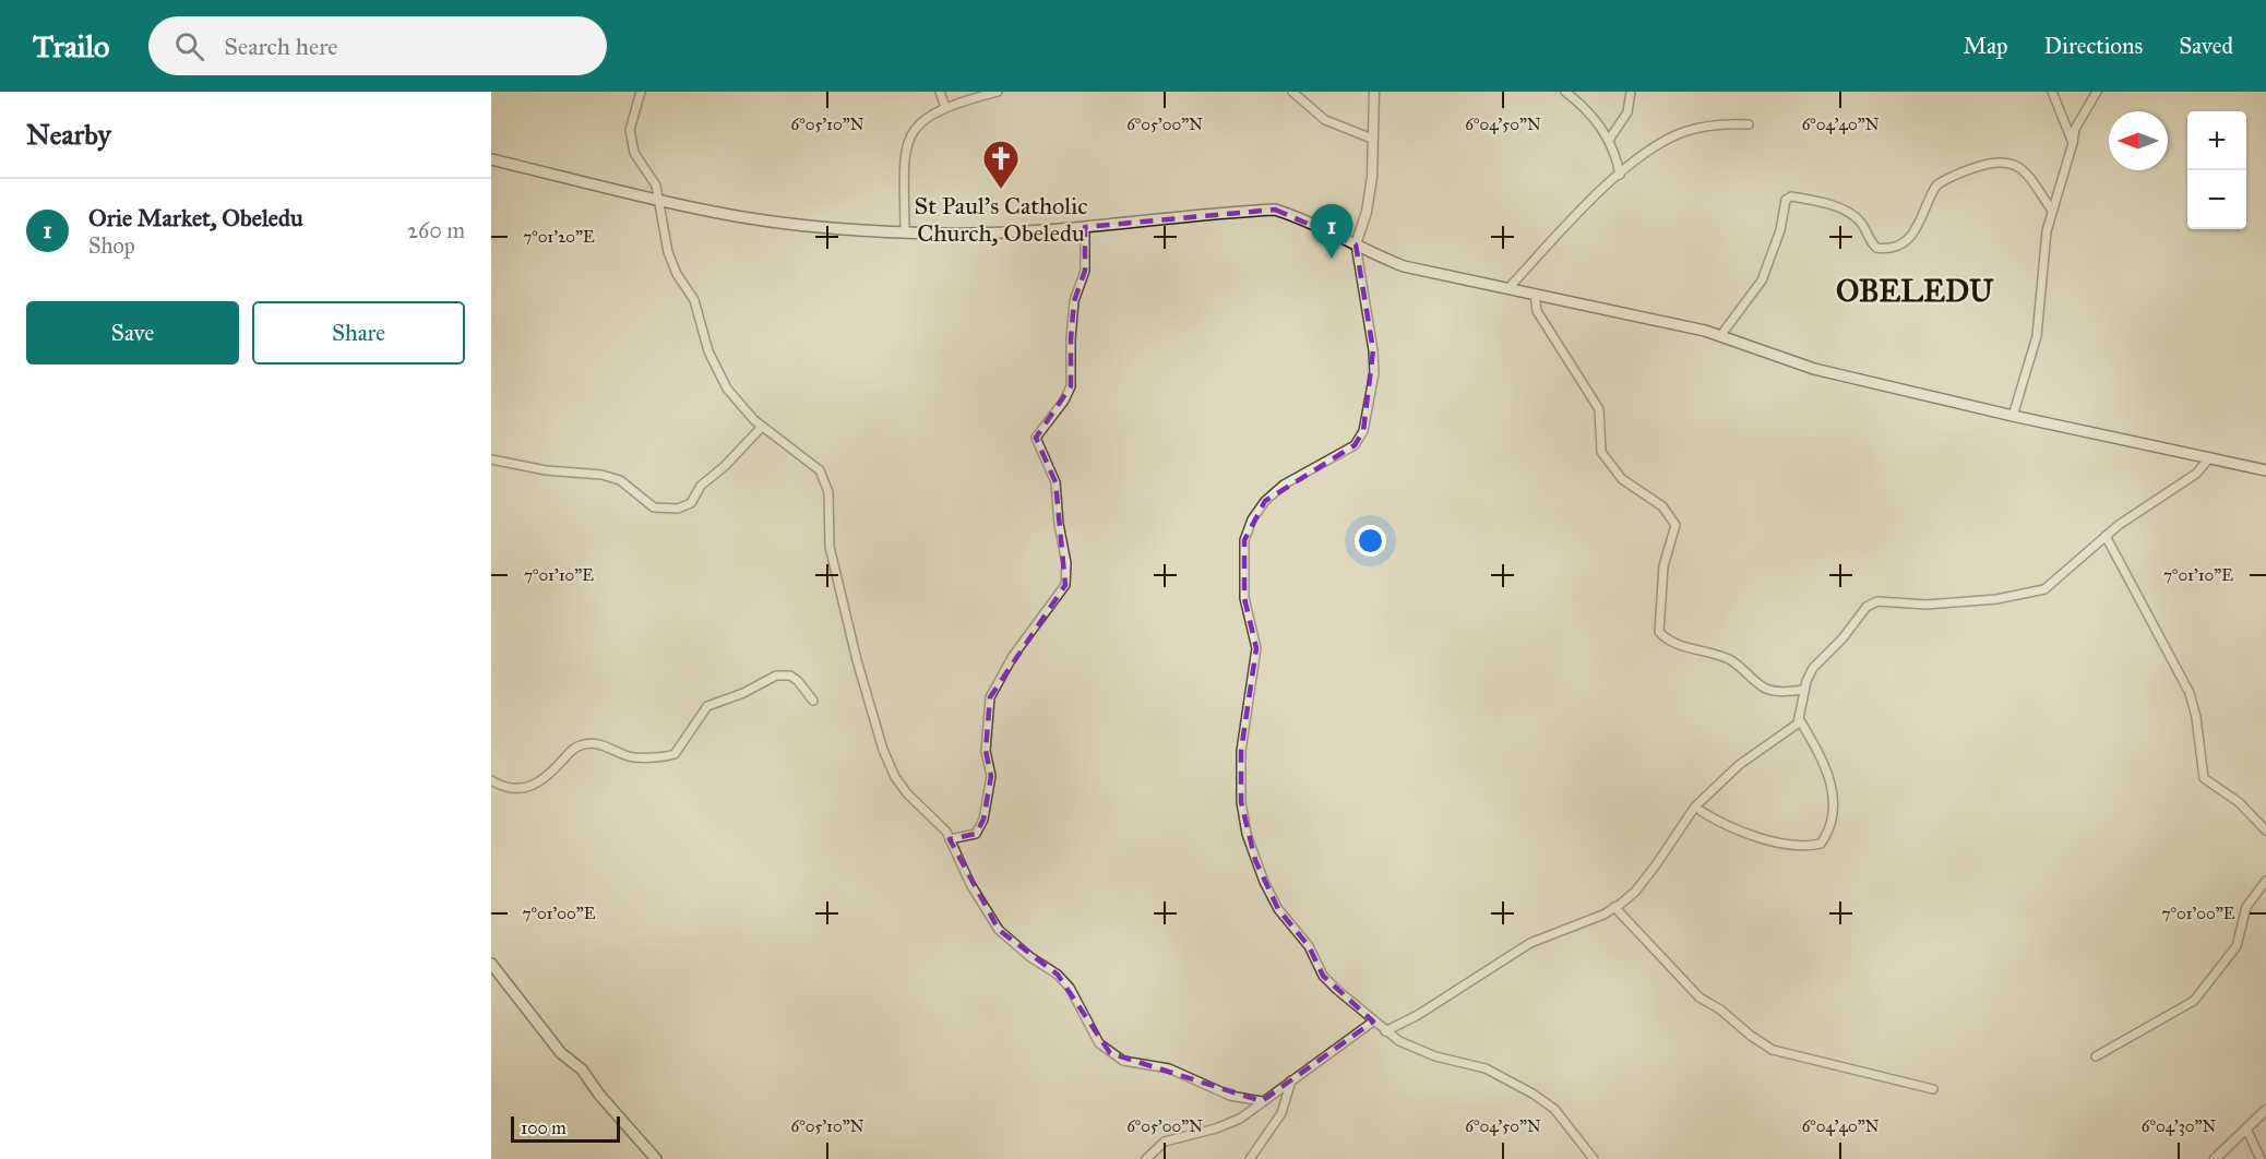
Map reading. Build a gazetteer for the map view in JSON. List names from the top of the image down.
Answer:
{
  "districts": ["OBELEDU"],
  "places": {
    "church": ["St Paul's Catholic Church, Obeledu"]
  },
  "scale_bar": "100 m",
  "north": "left",
  "page": {
    "header": "Trailo",
    "search": "Search here",
    "nav": ["Map", "Directions", "Saved"],
    "heading": "Nearby",
    "map_buttons": ["+", "−"],
    "list": [
      {
        "mark": "1",
        "name": "Orie Market, Obeledu",
        "note": "Shop",
        "value": "260 m"
      }
    ],
    "pins": "1",
    "buttons": ["Save", "Share"],
    "scale": "100 m"
  },
  "coordinates": [
    "6°05'10\"N",
    "6°05'00\"N",
    "6°04'50\"N",
    "6°04'40\"N",
    "7°01'20\"E",
    "7°01'10\"E",
    "7°01'00\"E",
    "6°04'30\"N"
  ]
}
